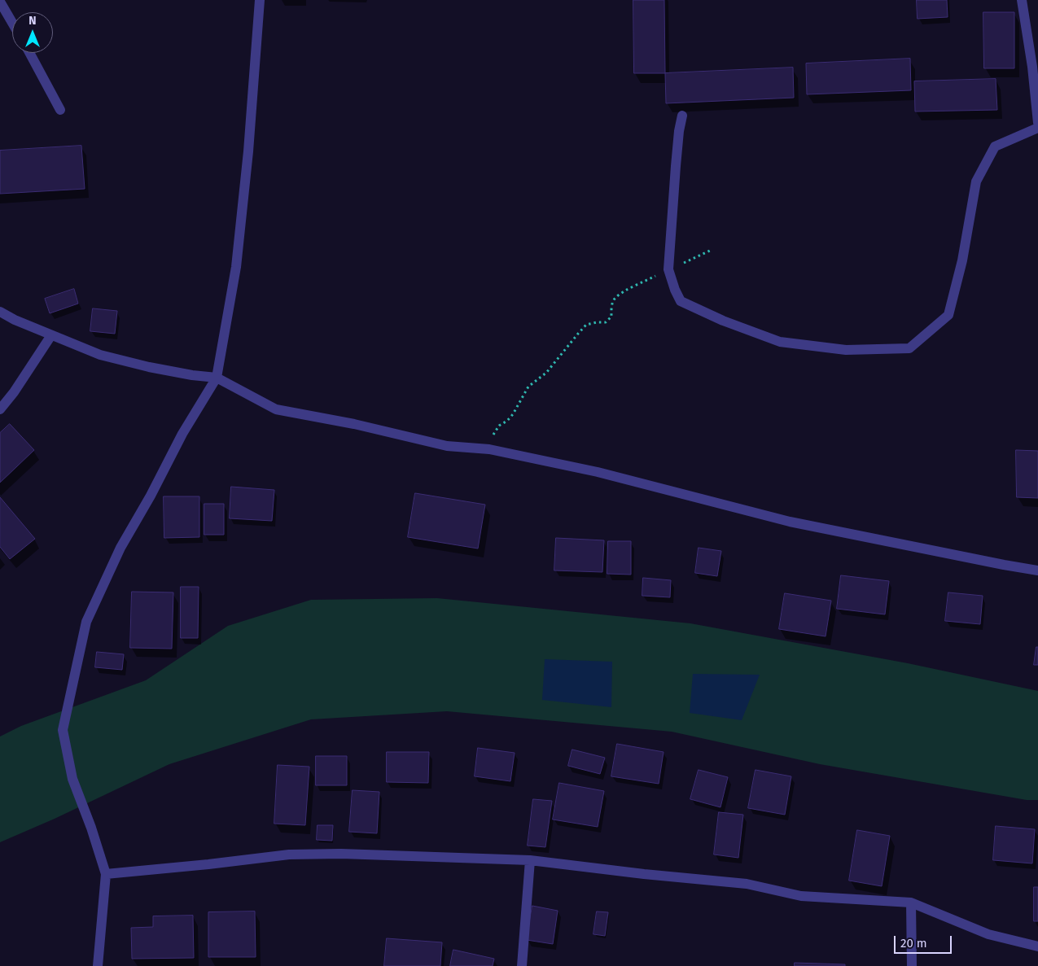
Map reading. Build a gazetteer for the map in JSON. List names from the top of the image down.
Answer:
{
  "scale_bar": "20 m",
  "north": "top"
}
